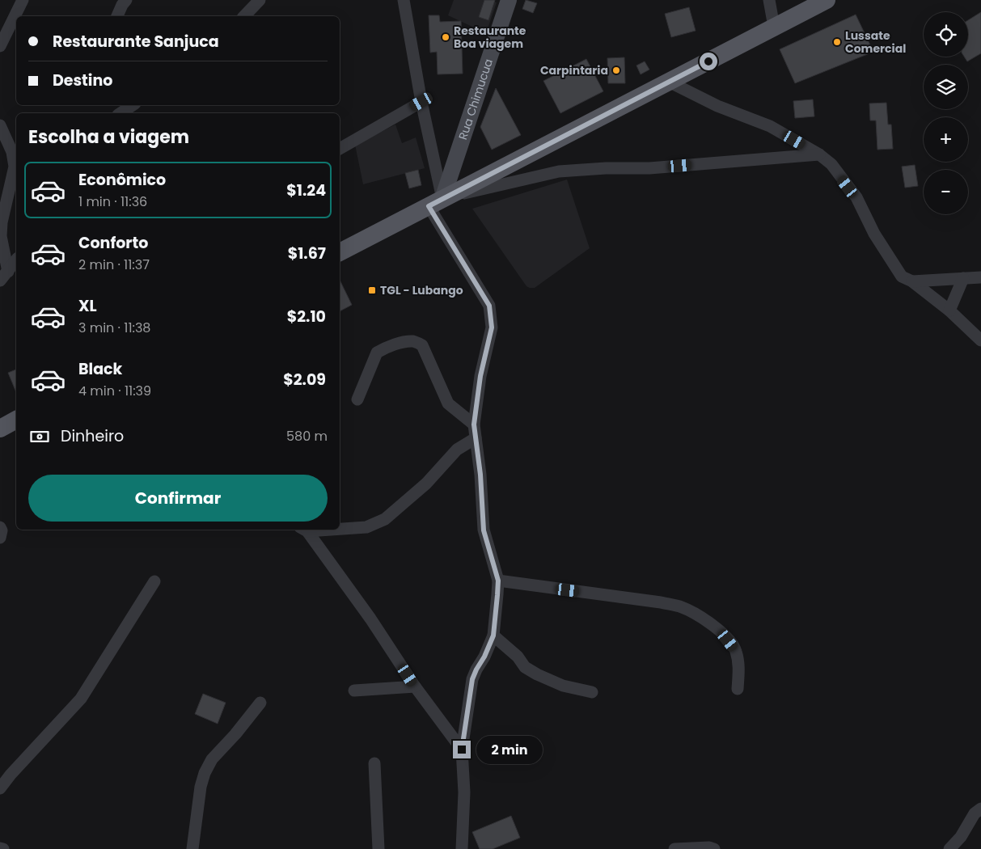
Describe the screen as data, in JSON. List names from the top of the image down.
{
  "streets": {
    "street": ["Rua Chimucua"]
  },
  "places": {
    "other": ["Restaurante Boa viagem", "Lussate Comercial", "Carpintaria"],
    "transit": ["TGL - Lubango"]
  },
  "page": {
    "map_buttons": ["+", "−"],
    "banner": ["Restaurante Sanjuca", "Destino"],
    "heading": "Escolha a viagem",
    "list": [
      {
        "name": "Econômico",
        "note": "1 min · 11:36",
        "value": "$1.24"
      },
      {
        "name": "Conforto",
        "note": "2 min · 11:37",
        "value": "$1.67"
      },
      {
        "name": "XL",
        "note": "3 min · 11:38",
        "value": "$2.10"
      },
      {
        "name": "Black",
        "note": "4 min · 11:39",
        "value": "$2.09"
      }
    ],
    "pay": ["Dinheiro", "580 m"],
    "buttons": "Confirmar",
    "bubble": "2 min"
  }
}
